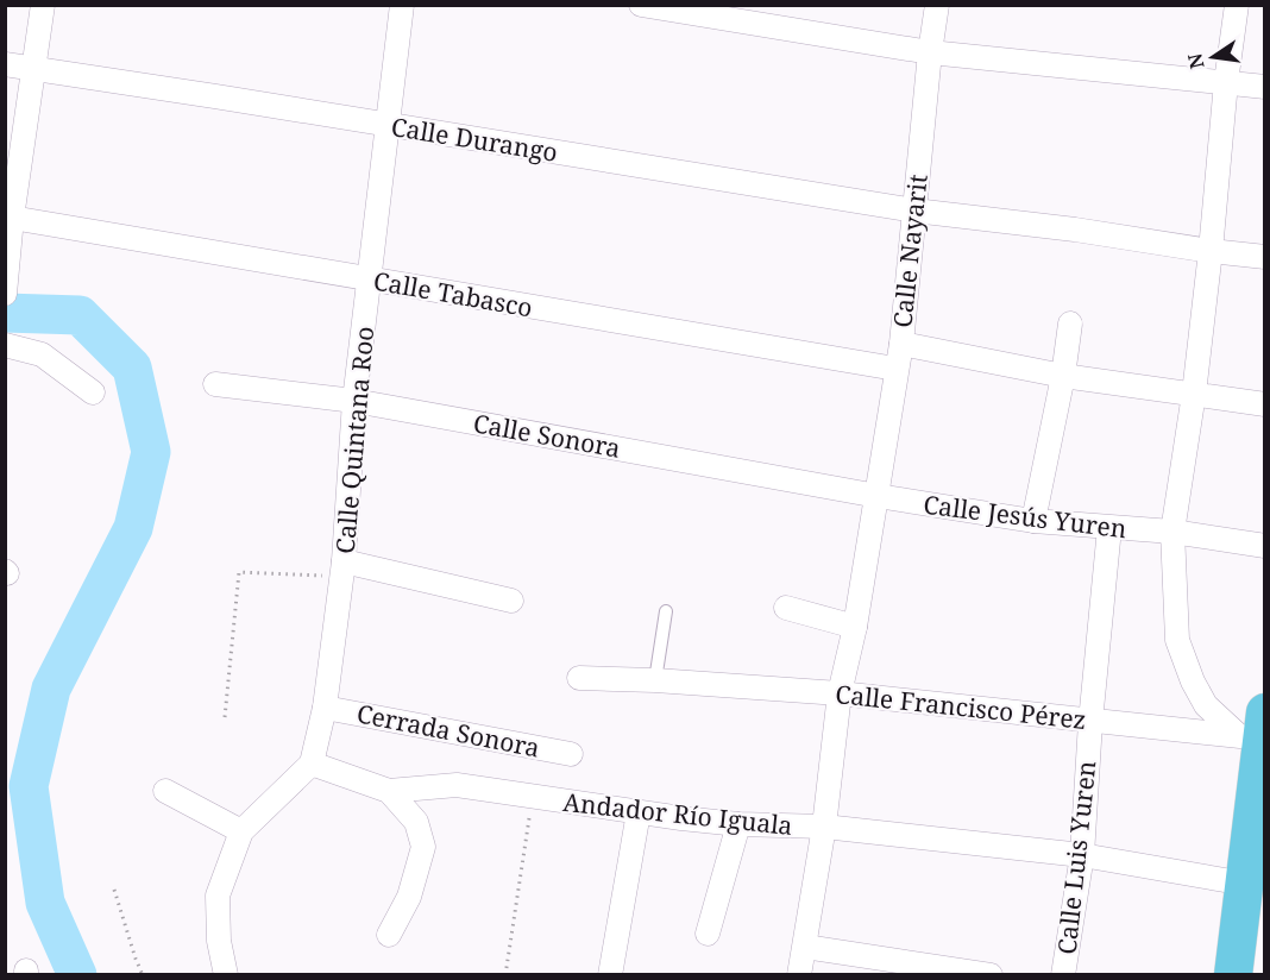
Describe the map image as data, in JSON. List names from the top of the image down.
{
  "streets": {
    "street": [
      "Calle Durango",
      "Calle Nayarit",
      "Calle Tabasco",
      "Calle Sonora",
      "Calle Quintana Roo",
      "Calle Jesús Yuren",
      "Calle Francisco Pérez",
      "Cerrada Sonora",
      "Andador Río Iguala",
      "Calle Luis Yuren"
    ]
  },
  "crossings": [
    ["Calle Durango", "Calle Nayarit"],
    ["Calle Durango", "Calle Quintana Roo"],
    ["Calle Nayarit", "Calle Tabasco"],
    ["Calle Nayarit", "Calle Sonora"],
    ["Calle Nayarit", "Calle Jesús Yuren"],
    ["Calle Nayarit", "Calle Francisco Pérez"],
    ["Calle Nayarit", "Andador Río Iguala"],
    ["Calle Tabasco", "Calle Quintana Roo"],
    ["Calle Sonora", "Calle Quintana Roo"],
    ["Calle Sonora", "Calle Jesús Yuren"],
    ["Calle Quintana Roo", "Cerrada Sonora"],
    ["Calle Quintana Roo", "Andador Río Iguala"],
    ["Calle Jesús Yuren", "Calle Luis Yuren"],
    ["Calle Francisco Pérez", "Calle Luis Yuren"],
    ["Andador Río Iguala", "Calle Luis Yuren"]
  ],
  "north": "left"
}
